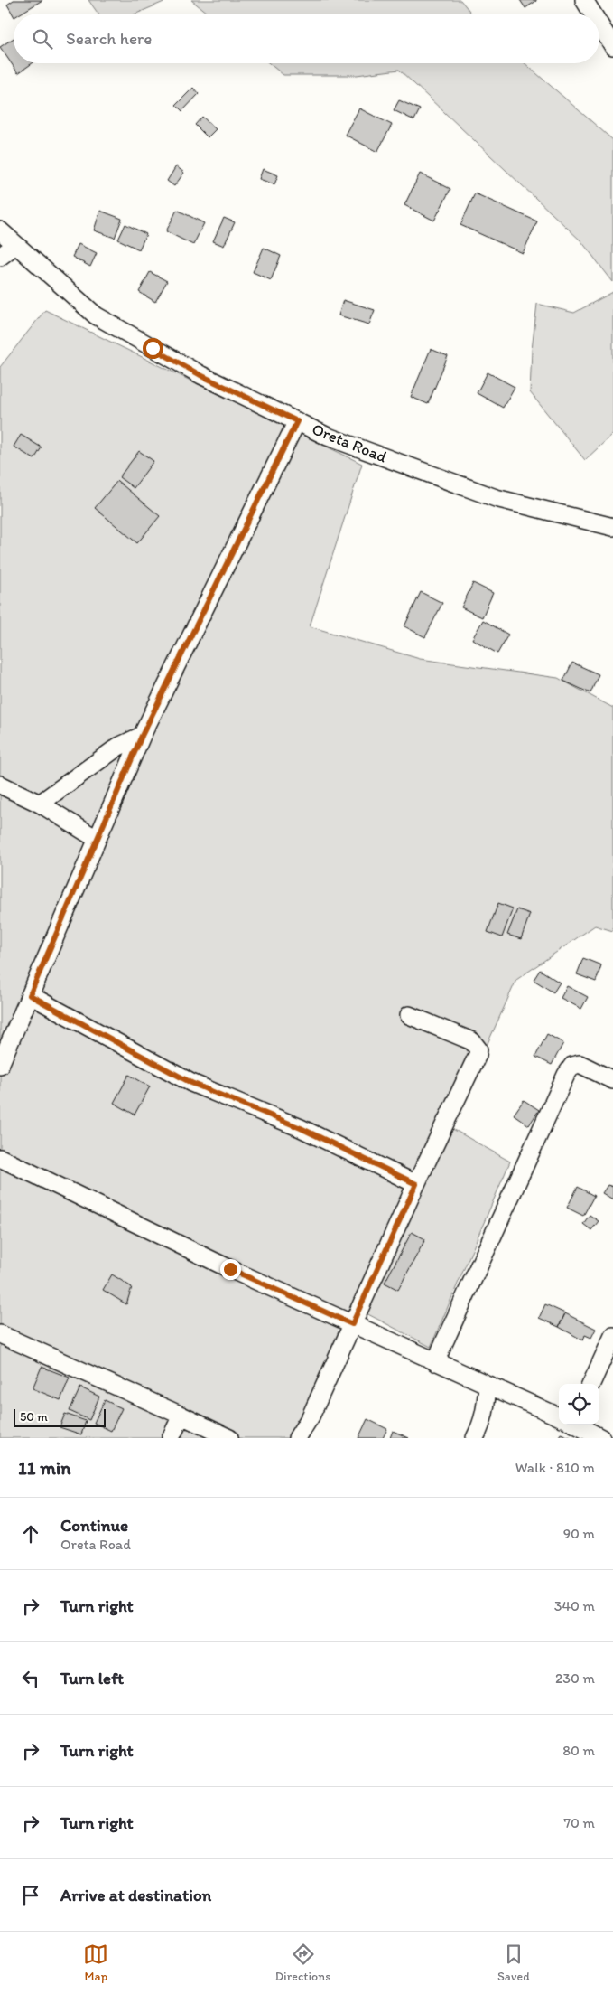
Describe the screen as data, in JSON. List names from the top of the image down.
{
  "streets": {
    "street": ["Oreta Road"]
  },
  "scale_bar": "50 m",
  "page": {
    "search": "Search here",
    "scale": "50 m",
    "heading": ["11 min", "Walk · 810 m"],
    "list": [
      ["Continue", "Oreta Road", "90 m"],
      ["Turn right", "340 m"],
      ["Turn left", "230 m"],
      ["Turn right", "80 m"],
      ["Turn right", "70 m"],
      "Arrive at destination"
    ],
    "nav": ["Map", "Directions", "Saved"]
  }
}
